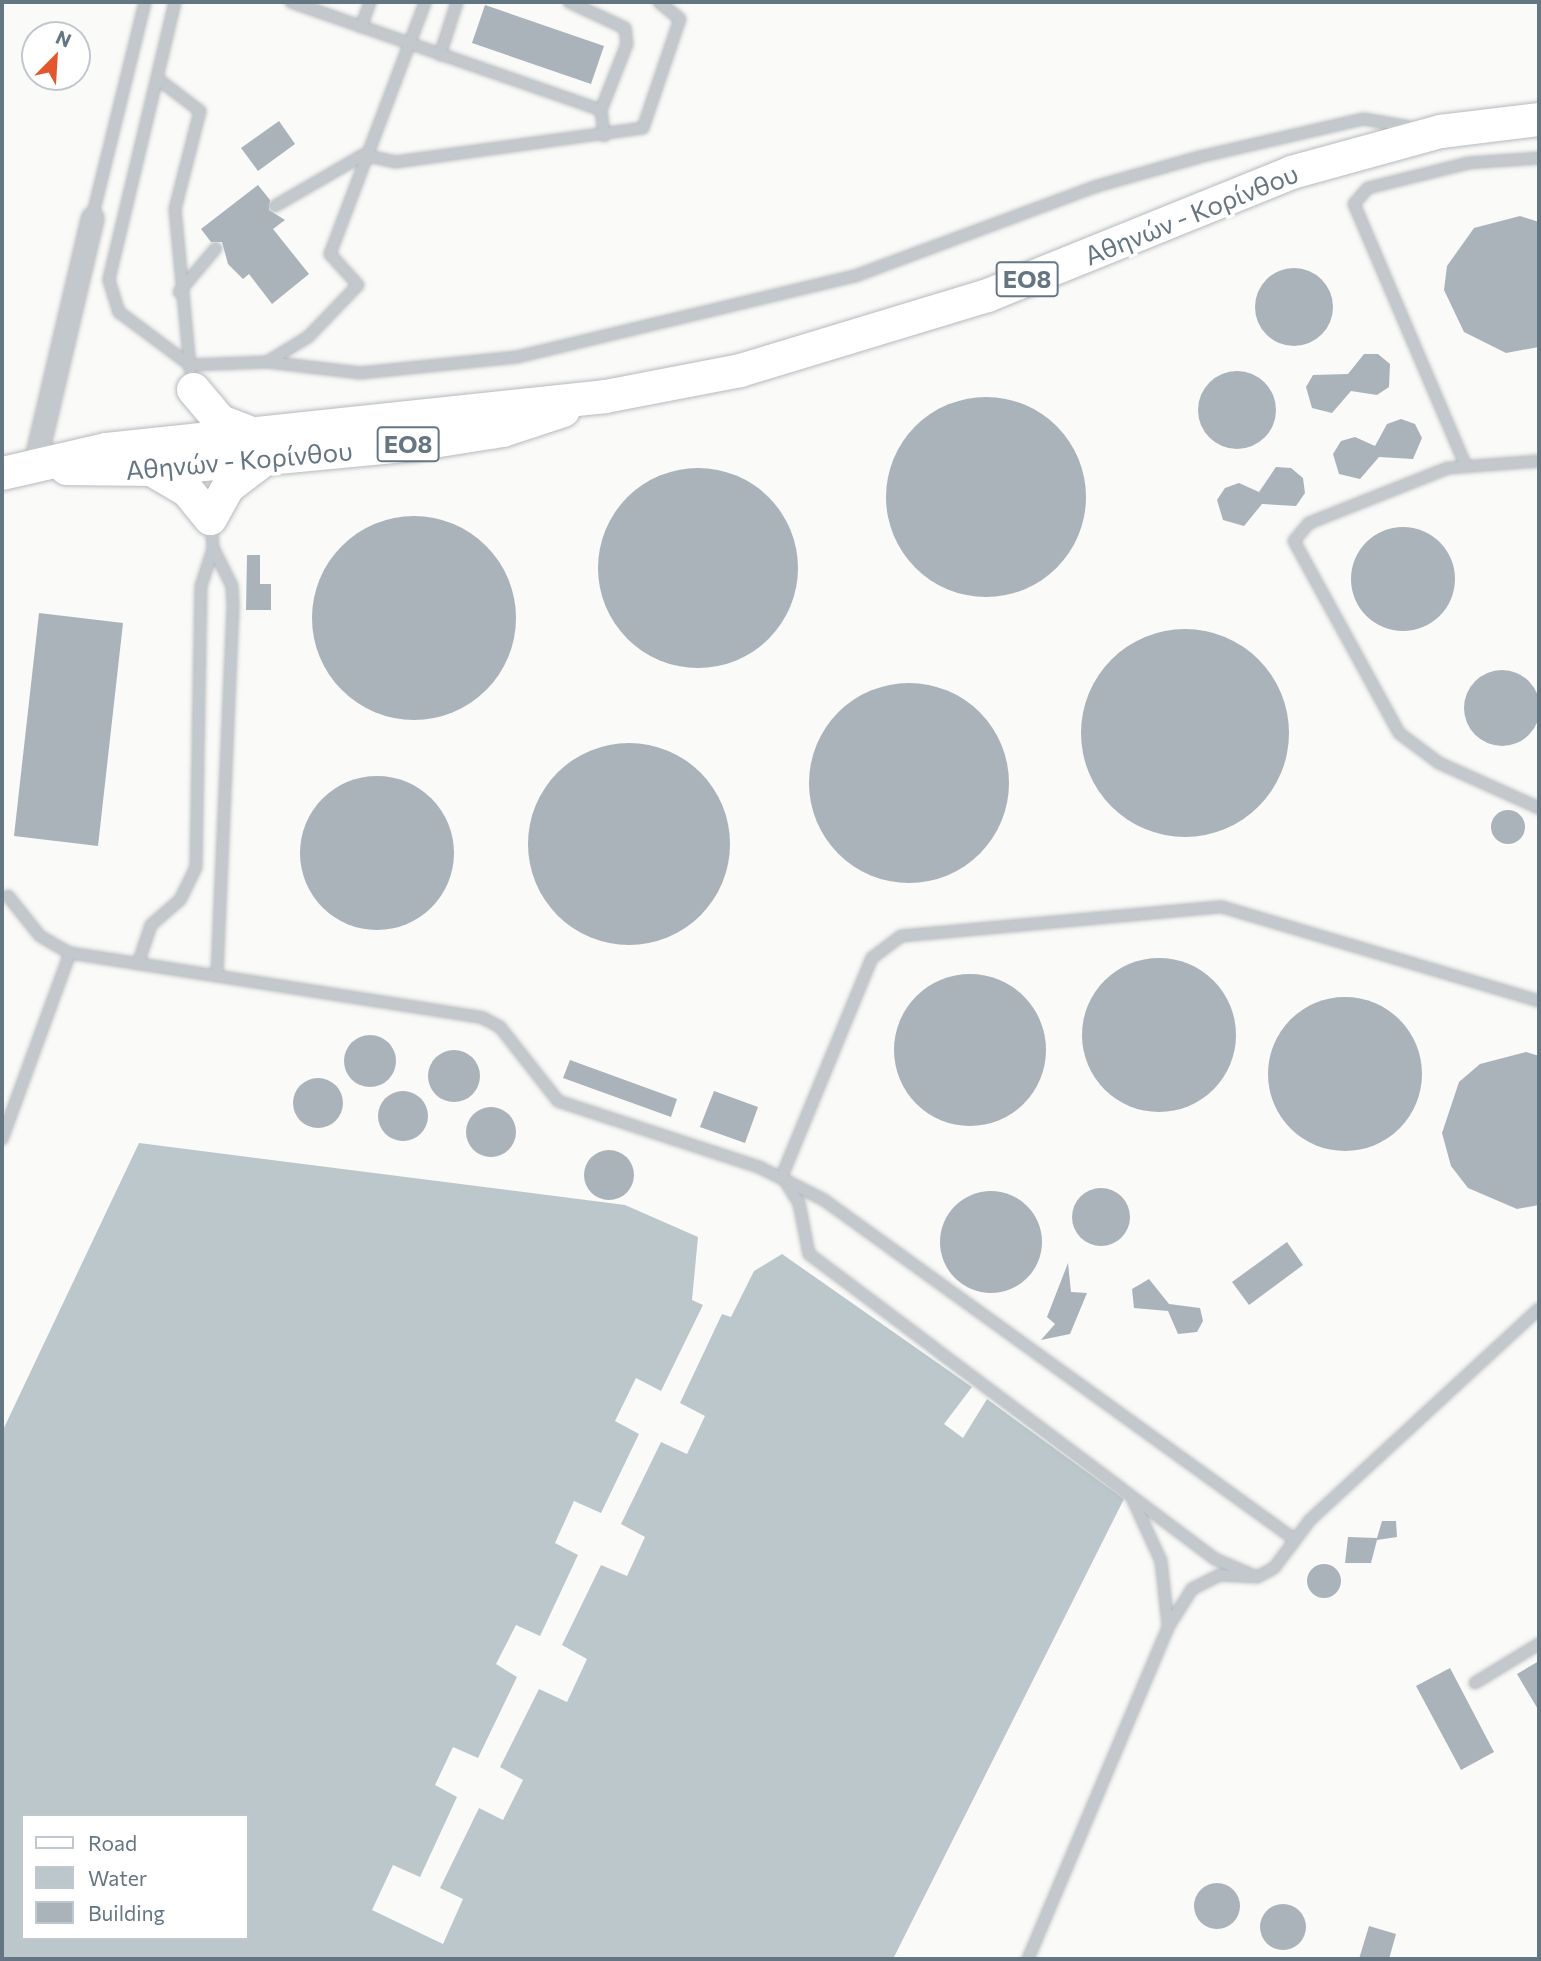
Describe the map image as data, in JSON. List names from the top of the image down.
{
  "streets": {
    "main road": ["Αθηνών - Κορίνθου", "ΕΟ8"]
  },
  "legend": ["Road", "Water", "Building"],
  "north": "top right"
}
